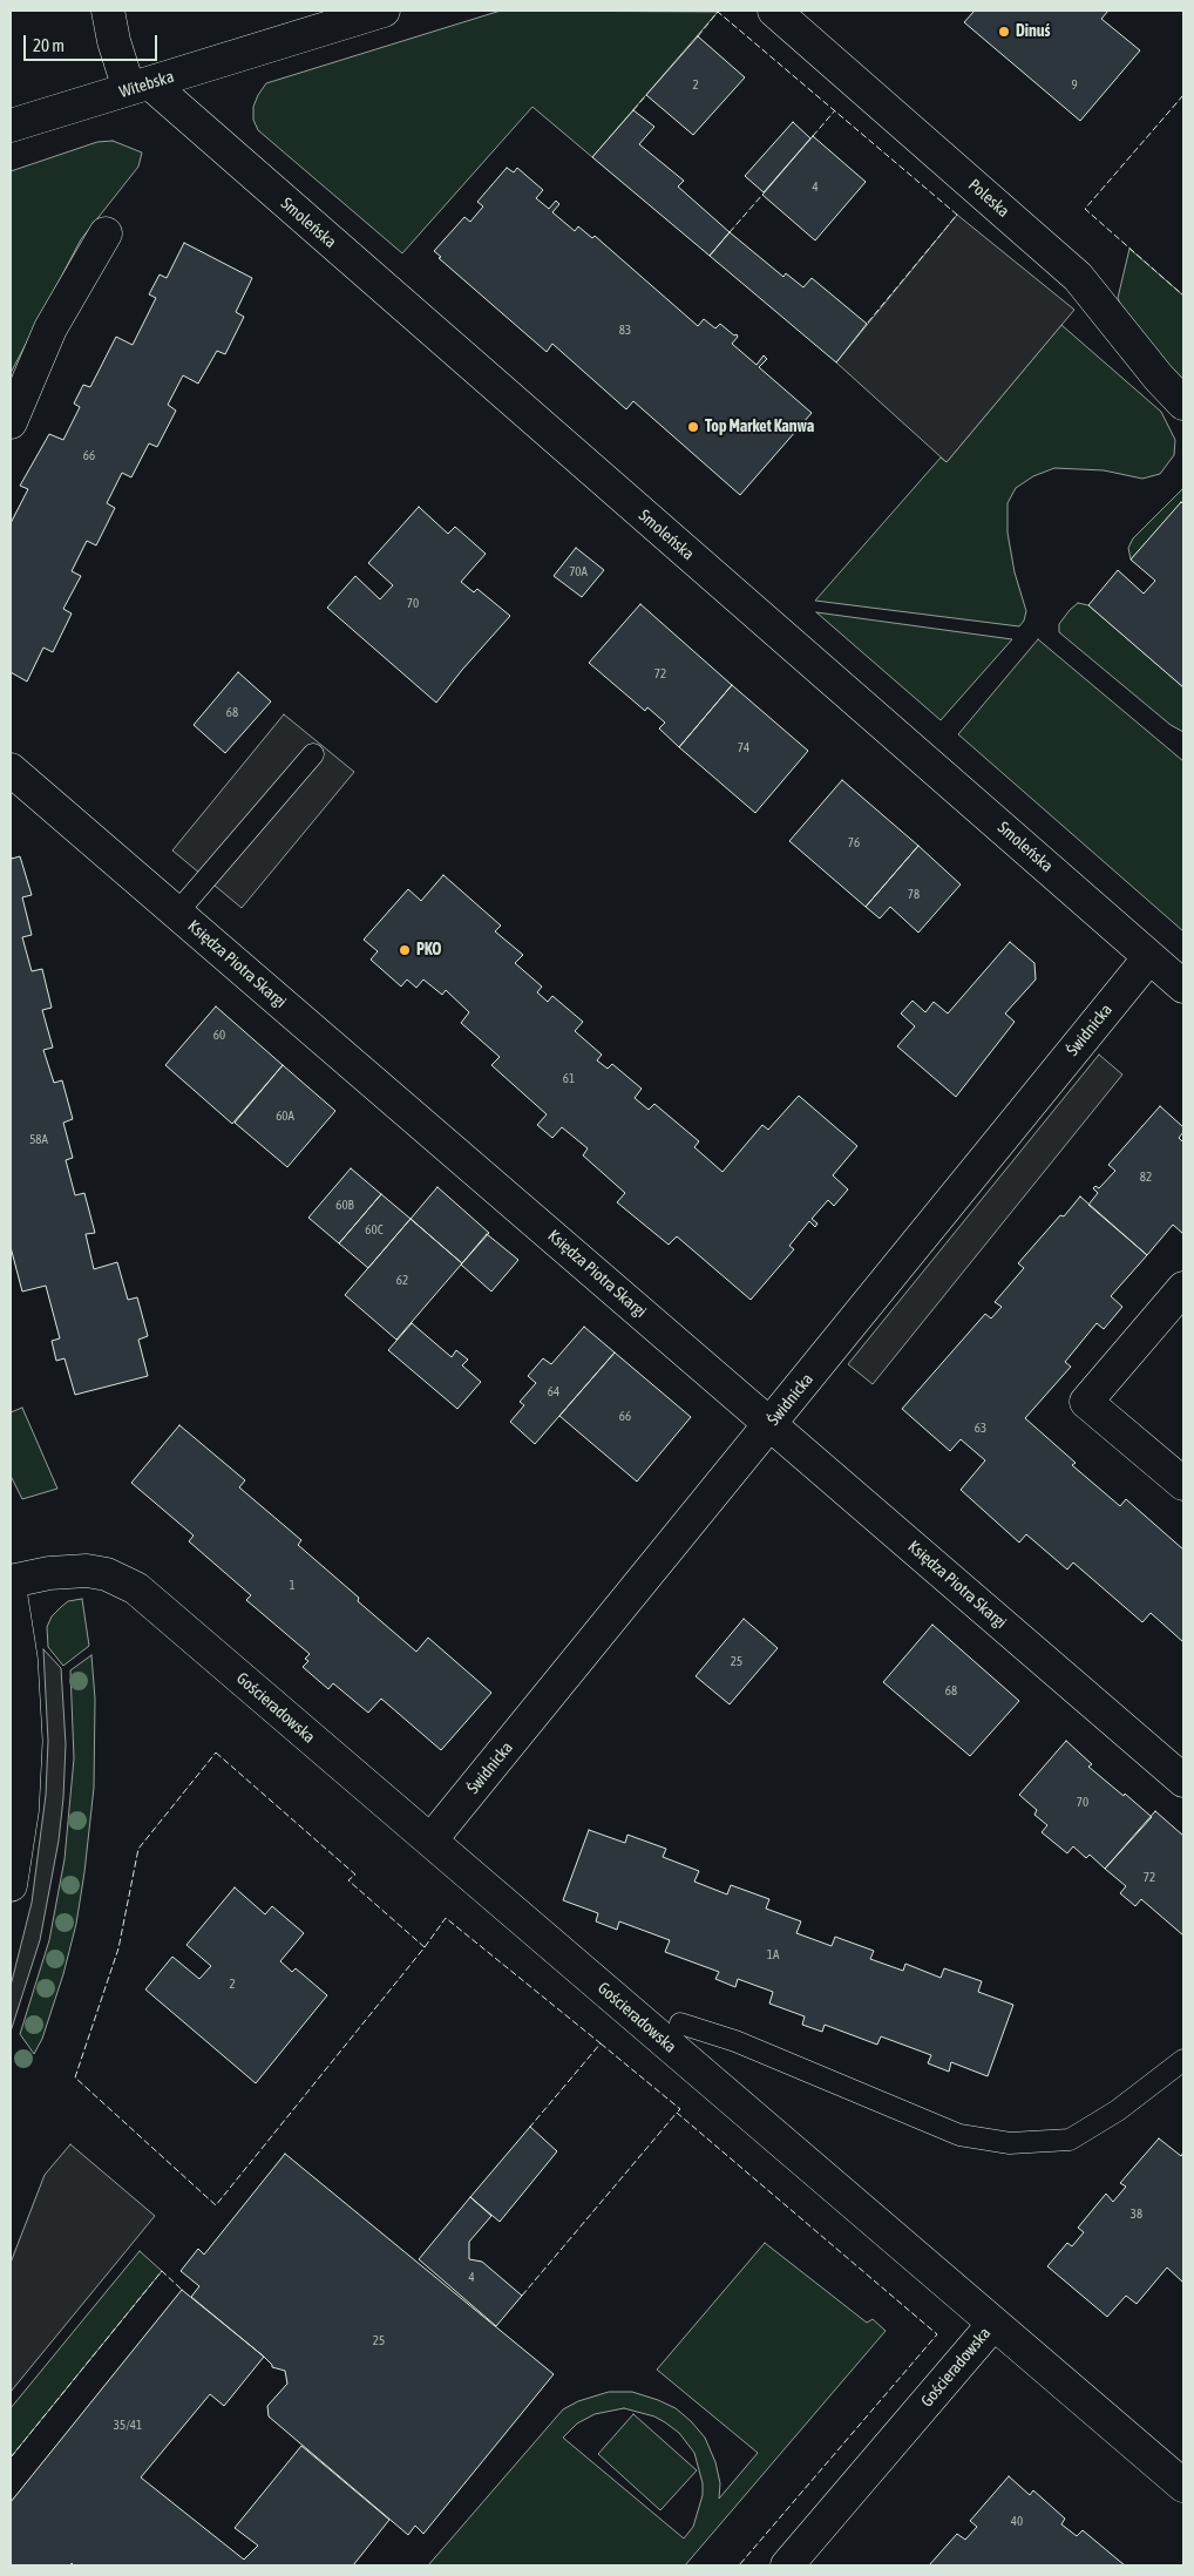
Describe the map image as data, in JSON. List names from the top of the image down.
{
  "streets": {
    "street": [
      "Witebska",
      "Poleska",
      "Smoleńska",
      "Księdza Piotra Skargi",
      "Świdnicka",
      "Gościeradowska"
    ]
  },
  "crossings": [
    ["Witebska", "Smoleńska"],
    ["Smoleńska", "Świdnicka"],
    ["Księdza Piotra Skargi", "Świdnicka"],
    ["Świdnicka", "Gościeradowska"]
  ],
  "places": ["Dinuś", "Top Market Kanwa", "PKO"],
  "house_numbers": [
    "2",
    "9",
    "4",
    "83",
    "66",
    "70A",
    "70",
    "72",
    "68",
    "74",
    "76",
    "78",
    "60",
    "61",
    "60A",
    "58A",
    "82",
    "60B",
    "60C",
    "62",
    "64",
    "66",
    "63",
    "1",
    "25",
    "68",
    "70",
    "72",
    "1A",
    "2",
    "38",
    "4",
    "25",
    "35/41",
    "40"
  ],
  "scale_bar": "20 m"
}
